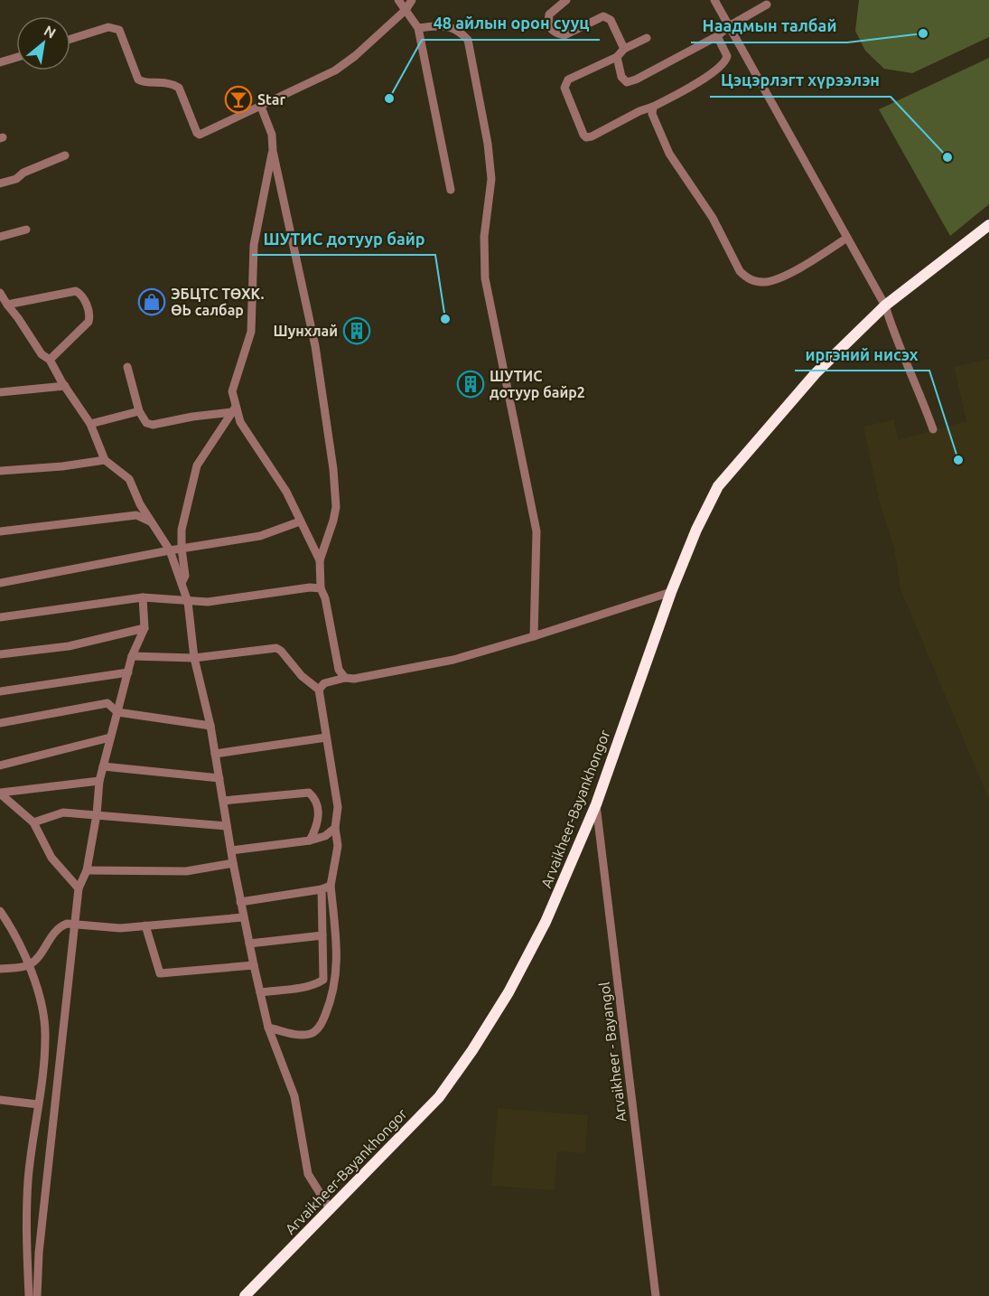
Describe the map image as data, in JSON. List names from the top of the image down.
{
  "streets": {
    "highway": ["Arvaikheer-Bayankhongor"],
    "street": ["Arvaikheer - Bayangol"]
  },
  "crossings": [
    ["Arvaikheer-Bayankhongor", "Arvaikheer - Bayangol"]
  ],
  "places": {
    "other": [
      "Наадмын талбай",
      "48 айлын орон сууц",
      "Цэцэрлэгт хүрээлэн",
      "ШУТИС дотуур байр",
      "иргэний нисэх"
    ],
    "bar": ["Star"],
    "shop": ["ЭБЦТС ТӨХК. ӨЬ салбар"],
    "building": ["Шунхлай", "ШУТИС дотуур байр2"]
  },
  "north": "top right"
}
